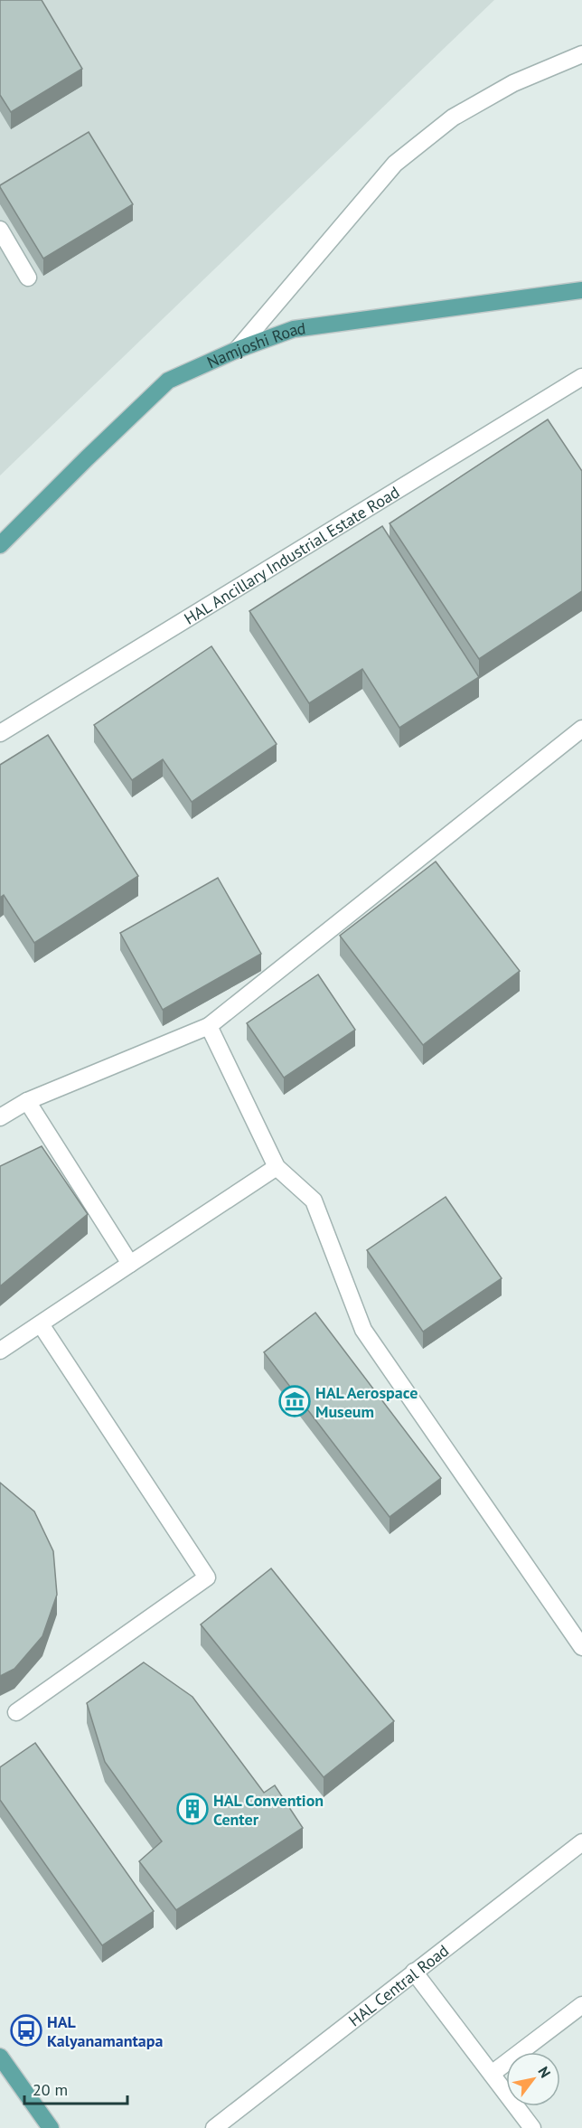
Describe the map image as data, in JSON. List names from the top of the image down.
{
  "streets": {
    "main road": ["Namjoshi Road"],
    "street": ["HAL Ancillary Industrial Estate Road", "HAL Central Road"]
  },
  "places": {
    "museum": ["HAL Aerospace Museum"],
    "building": ["HAL Convention Center"],
    "bus stop": ["HAL Kalyanamantapa"]
  },
  "scale_bar": "20 m",
  "north": "top right"
}
